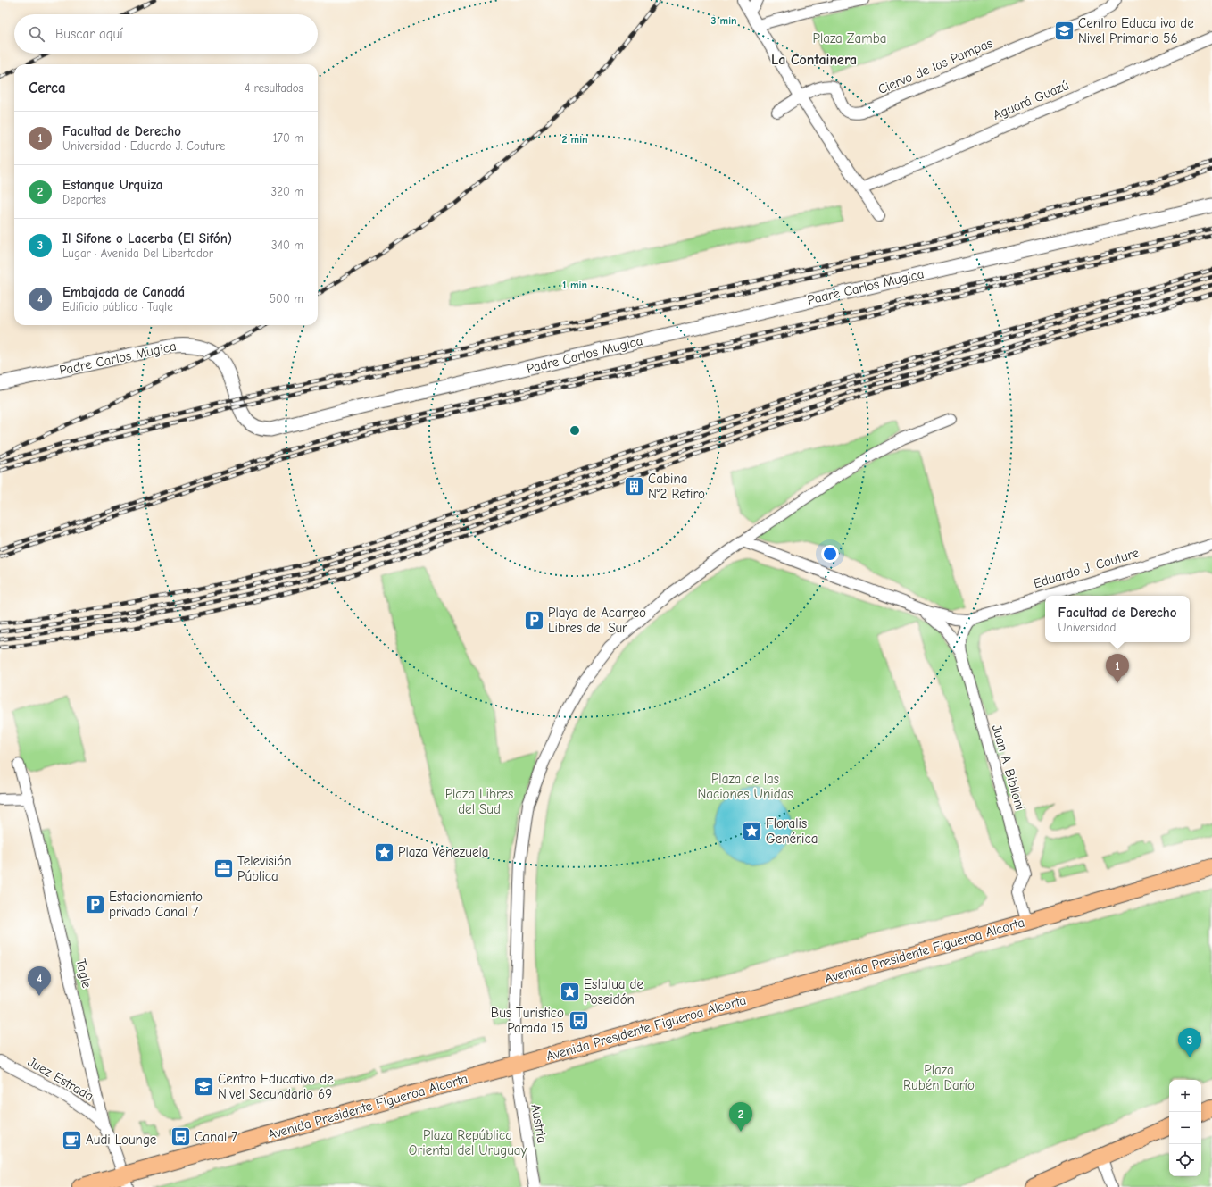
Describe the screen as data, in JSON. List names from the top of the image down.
{
  "streets": {
    "main road": ["Avenida Presidente Figueroa Alcorta"],
    "street": [
      "Ciervo de las Pampas",
      "Aguará Guazú",
      "Padre Carlos Mugica",
      "Eduardo J. Couture",
      "Juan A. Bibiloni",
      "Tagle",
      "Juez Estrada",
      "Austria"
    ]
  },
  "crossings": [
    ["Eduardo J. Couture", "Juan A. Bibiloni"],
    ["Juan A. Bibiloni", "Avenida Presidente Figueroa Alcorta"],
    ["Avenida Presidente Figueroa Alcorta", "Tagle"],
    ["Avenida Presidente Figueroa Alcorta", "Austria"],
    ["Tagle", "Juez Estrada"]
  ],
  "districts": ["La Containera"],
  "parks": [
    "Plaza Zamba",
    "Plaza de las Naciones Unidas",
    "Plaza Libres del Sud",
    "Plaza Rubén Darío",
    "Plaza República Oriental del Uruguay"
  ],
  "places": {
    "school or university": ["Centro Educativo de Nivel Primario 56", "Centro Educativo de Nivel Secundario 69"],
    "building": ["Cabina N°2 Retiro"],
    "parking": ["Playa de Acarreo Libres del Sur", "Estacionamiento privado Canal 7"],
    "place": ["Floralis Genérica", "Plaza Venezuela", "Estatua de Poseidón"],
    "office": ["Televisión Pública"],
    "bus stop": ["Bus Turistico Parada 15", "Canal 7"],
    "cafe": ["Audi Lounge"]
  },
  "page": {
    "search": "Buscar aquí",
    "heading": ["Cerca", "4 resultados"],
    "list": [
      {
        "mark": "1",
        "name": "Facultad de Derecho",
        "note": "Universidad · Eduardo J. Couture",
        "value": "170 m"
      },
      {
        "mark": "2",
        "name": "Estanque Urquiza",
        "note": "Deportes",
        "value": "320 m"
      },
      {
        "mark": "3",
        "name": "Il Sifone o Lacerba (El Sifón)",
        "note": "Lugar · Avenida Del Libertador",
        "value": "340 m"
      },
      {
        "mark": "4",
        "name": "Embajada de Canadá",
        "note": "Edificio público · Tagle",
        "value": "500 m"
      }
    ],
    "popup": ["Facultad de Derecho", "Universidad"],
    "pins": [
      "1",
      "4",
      "3",
      "2"
    ],
    "map_buttons": ["+", "−"]
  },
  "rings": ["3 min", "2 min", "1 min"]
}
